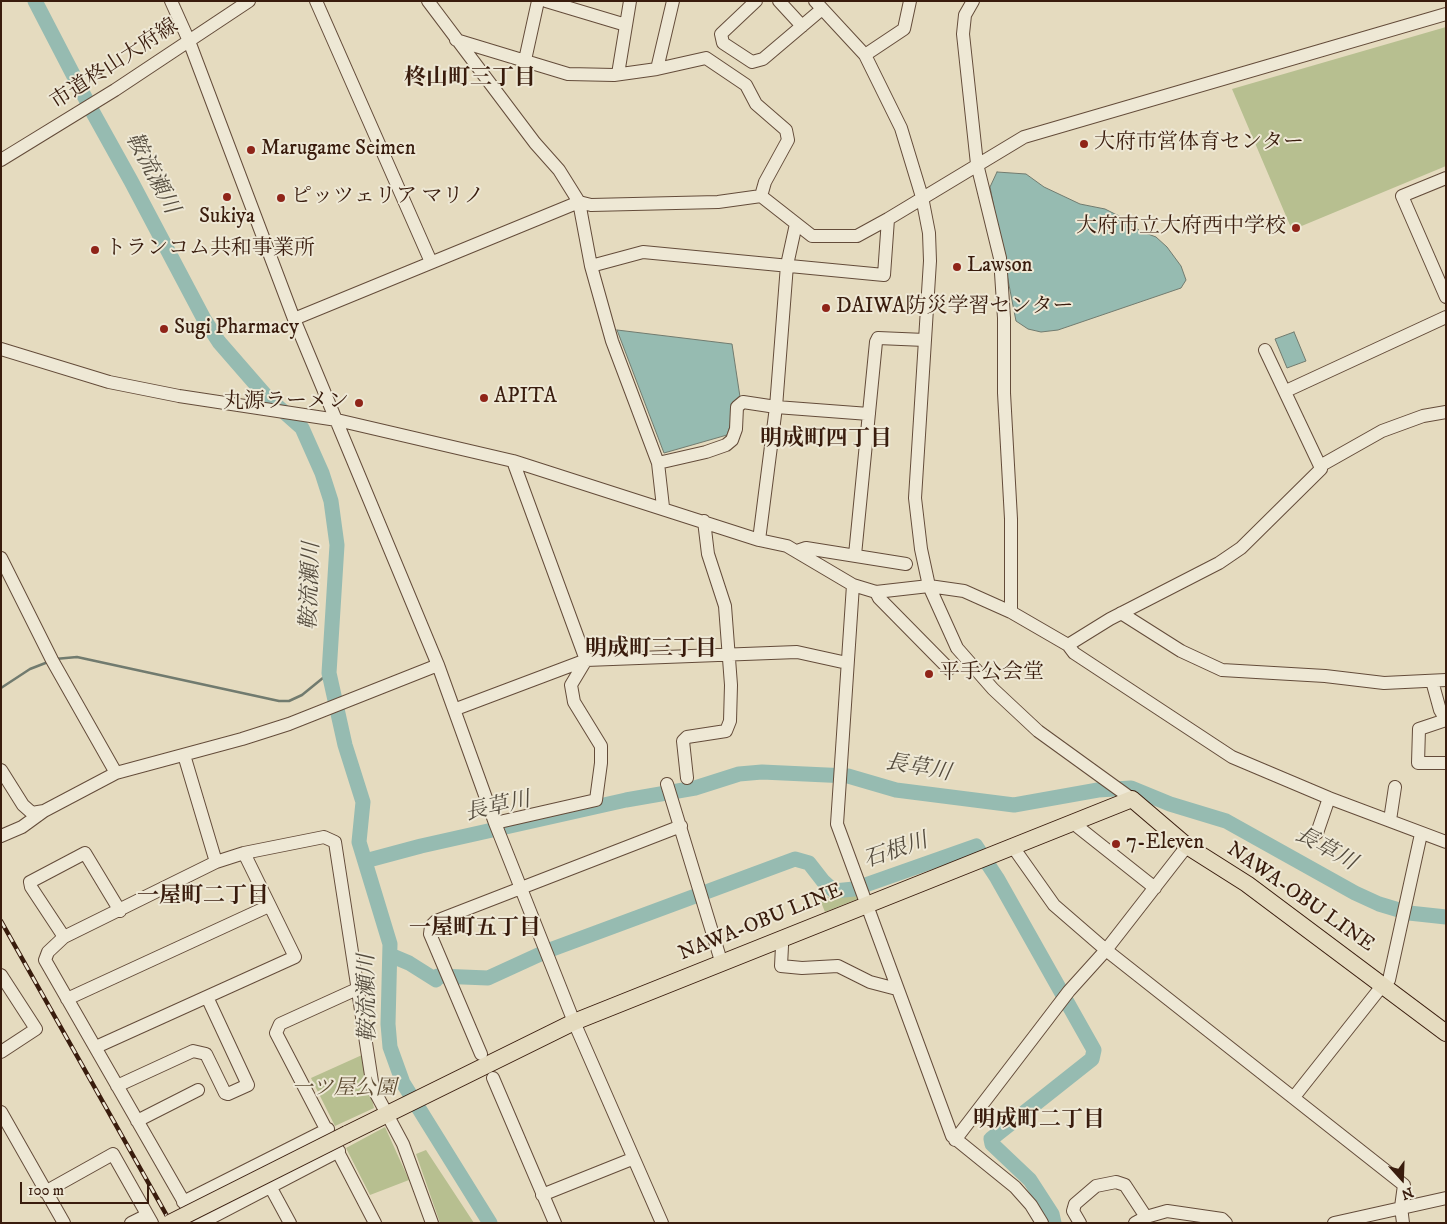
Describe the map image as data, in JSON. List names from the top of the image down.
{
  "streets": {
    "main road": ["NAWA-OBU LINE"],
    "street": ["市道柊山大府線"]
  },
  "districts": [
    "柊山町三丁目",
    "明成町四丁目",
    "明成町三丁目",
    "一屋町二丁目",
    "一屋町五丁目",
    "明成町二丁目"
  ],
  "water": ["鞍流瀬川", "長草川", "石根川"],
  "parks": ["一ツ屋公園"],
  "places": [
    "大府市営体育センター",
    "Marugame Seimen",
    "Sukiya",
    "ピッツェリア マリノ",
    "大府市立大府西中学校",
    "トランコム共和事業所",
    "Lawson",
    "DAIWA防災学習センター",
    "Sugi Pharmacy",
    "APITA",
    "丸源ラーメン",
    "平手公会堂",
    "7-Eleven"
  ],
  "scale_bar": "100 m",
  "north": "bottom"
}
